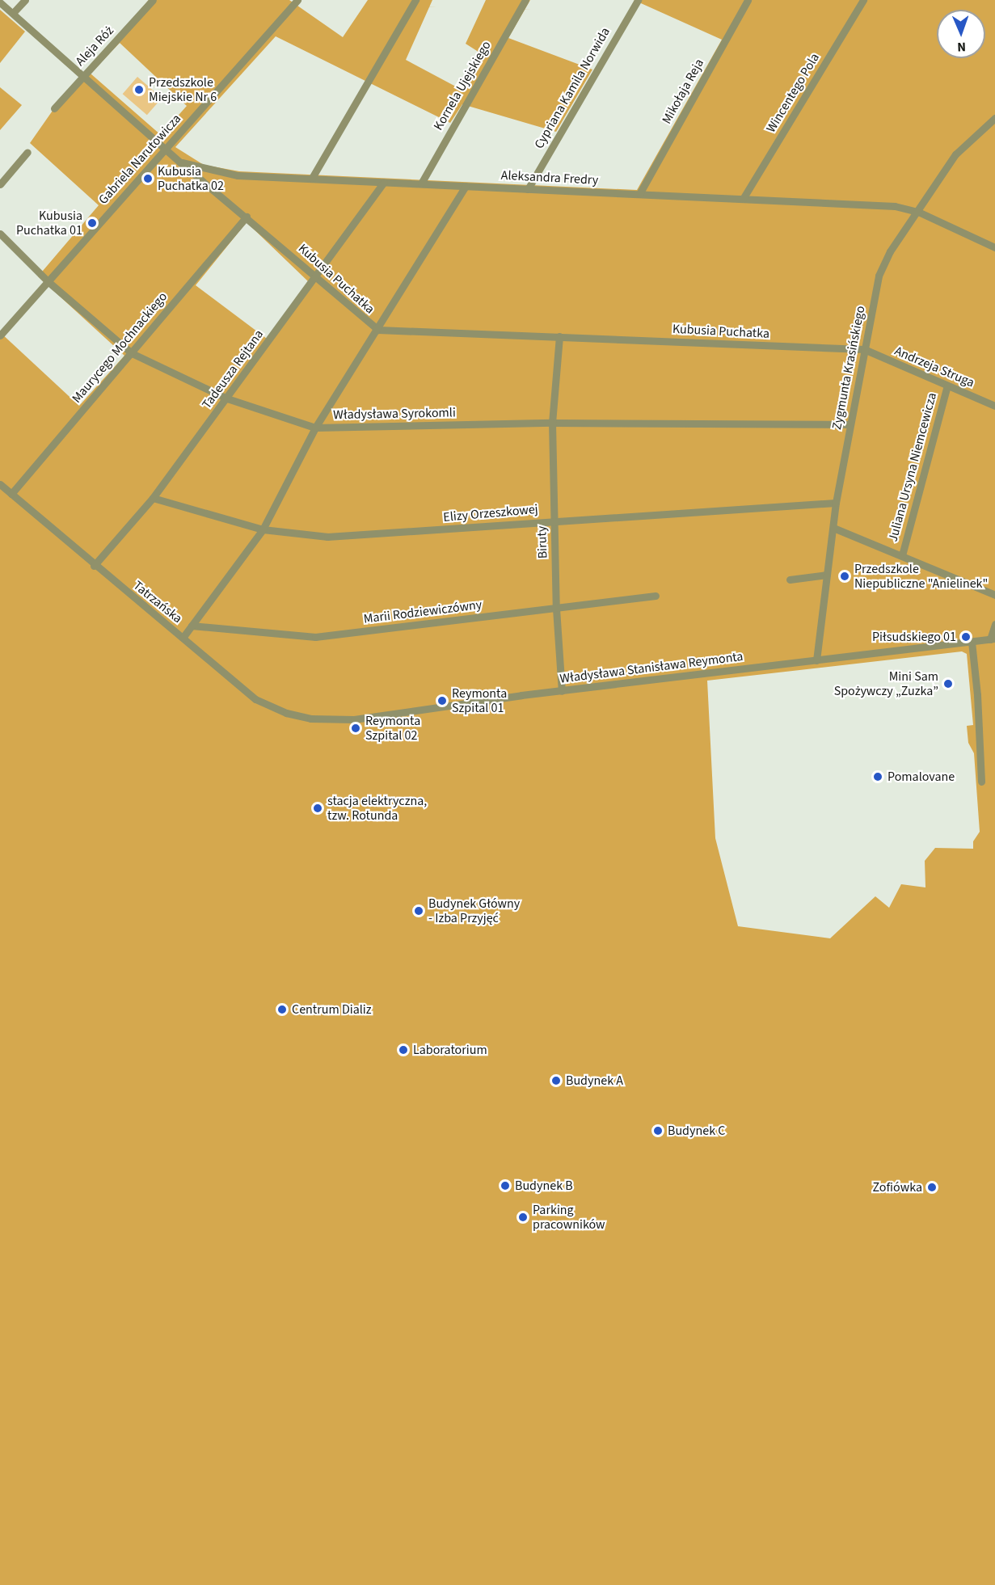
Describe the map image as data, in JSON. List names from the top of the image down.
{
  "streets": {
    "street": [
      "Aleja Róż",
      "Kornela Ujejskiego",
      "Cypriana Kamila Norwida",
      "Mikołaja Reja",
      "Wincentego Pola",
      "Gabriela Narutowicza",
      "Aleksandra Fredry",
      "Kubusia Puchatka",
      "Maurycego Mochnackiego",
      "Andrzeja Struga",
      "Zygmunta Krasińskiego",
      "Tadeusza Rejtana",
      "Władysława Syrokomli",
      "Juliana Ursyna Niemcewicza",
      "Elizy Orzeszkowej",
      "Biruty",
      "Tatrzańska",
      "Marii Rodziewiczówny",
      "Władysława Stanisława Reymonta"
    ]
  },
  "crossings": [
    ["Aleja Róż", "Kubusia Puchatka"],
    ["Kornela Ujejskiego", "Aleksandra Fredry"],
    ["Cypriana Kamila Norwida", "Aleksandra Fredry"],
    ["Mikołaja Reja", "Aleksandra Fredry"],
    ["Wincentego Pola", "Aleksandra Fredry"],
    ["Gabriela Narutowicza", "Kubusia Puchatka"],
    ["Gabriela Narutowicza", "Władysława Syrokomli"],
    ["Aleksandra Fredry", "Kubusia Puchatka"],
    ["Aleksandra Fredry", "Zygmunta Krasińskiego"],
    ["Aleksandra Fredry", "Tadeusza Rejtana"],
    ["Kubusia Puchatka", "Maurycego Mochnackiego"],
    ["Kubusia Puchatka", "Andrzeja Struga"],
    ["Kubusia Puchatka", "Zygmunta Krasińskiego"],
    ["Kubusia Puchatka", "Tadeusza Rejtana"],
    ["Kubusia Puchatka", "Biruty"],
    ["Maurycego Mochnackiego", "Władysława Syrokomli"],
    ["Maurycego Mochnackiego", "Tatrzańska"],
    ["Andrzeja Struga", "Zygmunta Krasińskiego"],
    ["Andrzeja Struga", "Juliana Ursyna Niemcewicza"],
    ["Zygmunta Krasińskiego", "Władysława Syrokomli"],
    ["Zygmunta Krasińskiego", "Elizy Orzeszkowej"],
    ["Zygmunta Krasińskiego", "Władysława Stanisława Reymonta"],
    ["Tadeusza Rejtana", "Władysława Syrokomli"],
    ["Tadeusza Rejtana", "Elizy Orzeszkowej"],
    ["Tadeusza Rejtana", "Tatrzańska"],
    ["Władysława Syrokomli", "Biruty"],
    ["Elizy Orzeszkowej", "Biruty"],
    ["Biruty", "Marii Rodziewiczówny"],
    ["Biruty", "Władysława Stanisława Reymonta"],
    ["Tatrzańska", "Władysława Stanisława Reymonta"]
  ],
  "places": [
    "Przedszkole Miejskie Nr 6",
    "Kubusia Puchatka 02",
    "Kubusia Puchatka 01",
    "Przedszkole Niepubliczne \"Anielinek\"",
    "Piłsudskiego 01",
    "Mini Sam Spożywczy „Zuzka”",
    "Reymonta Szpital 01",
    "Reymonta Szpital 02",
    "Pomalovane",
    "stacja elektryczna, tzw. Rotunda",
    "Budynek Główny - Izba Przyjęć",
    "Centrum Dializ",
    "Laboratorium",
    "Budynek A",
    "Budynek C",
    "Budynek B",
    "Zofiówka",
    "Parking pracowników"
  ],
  "north": "bottom"
}
